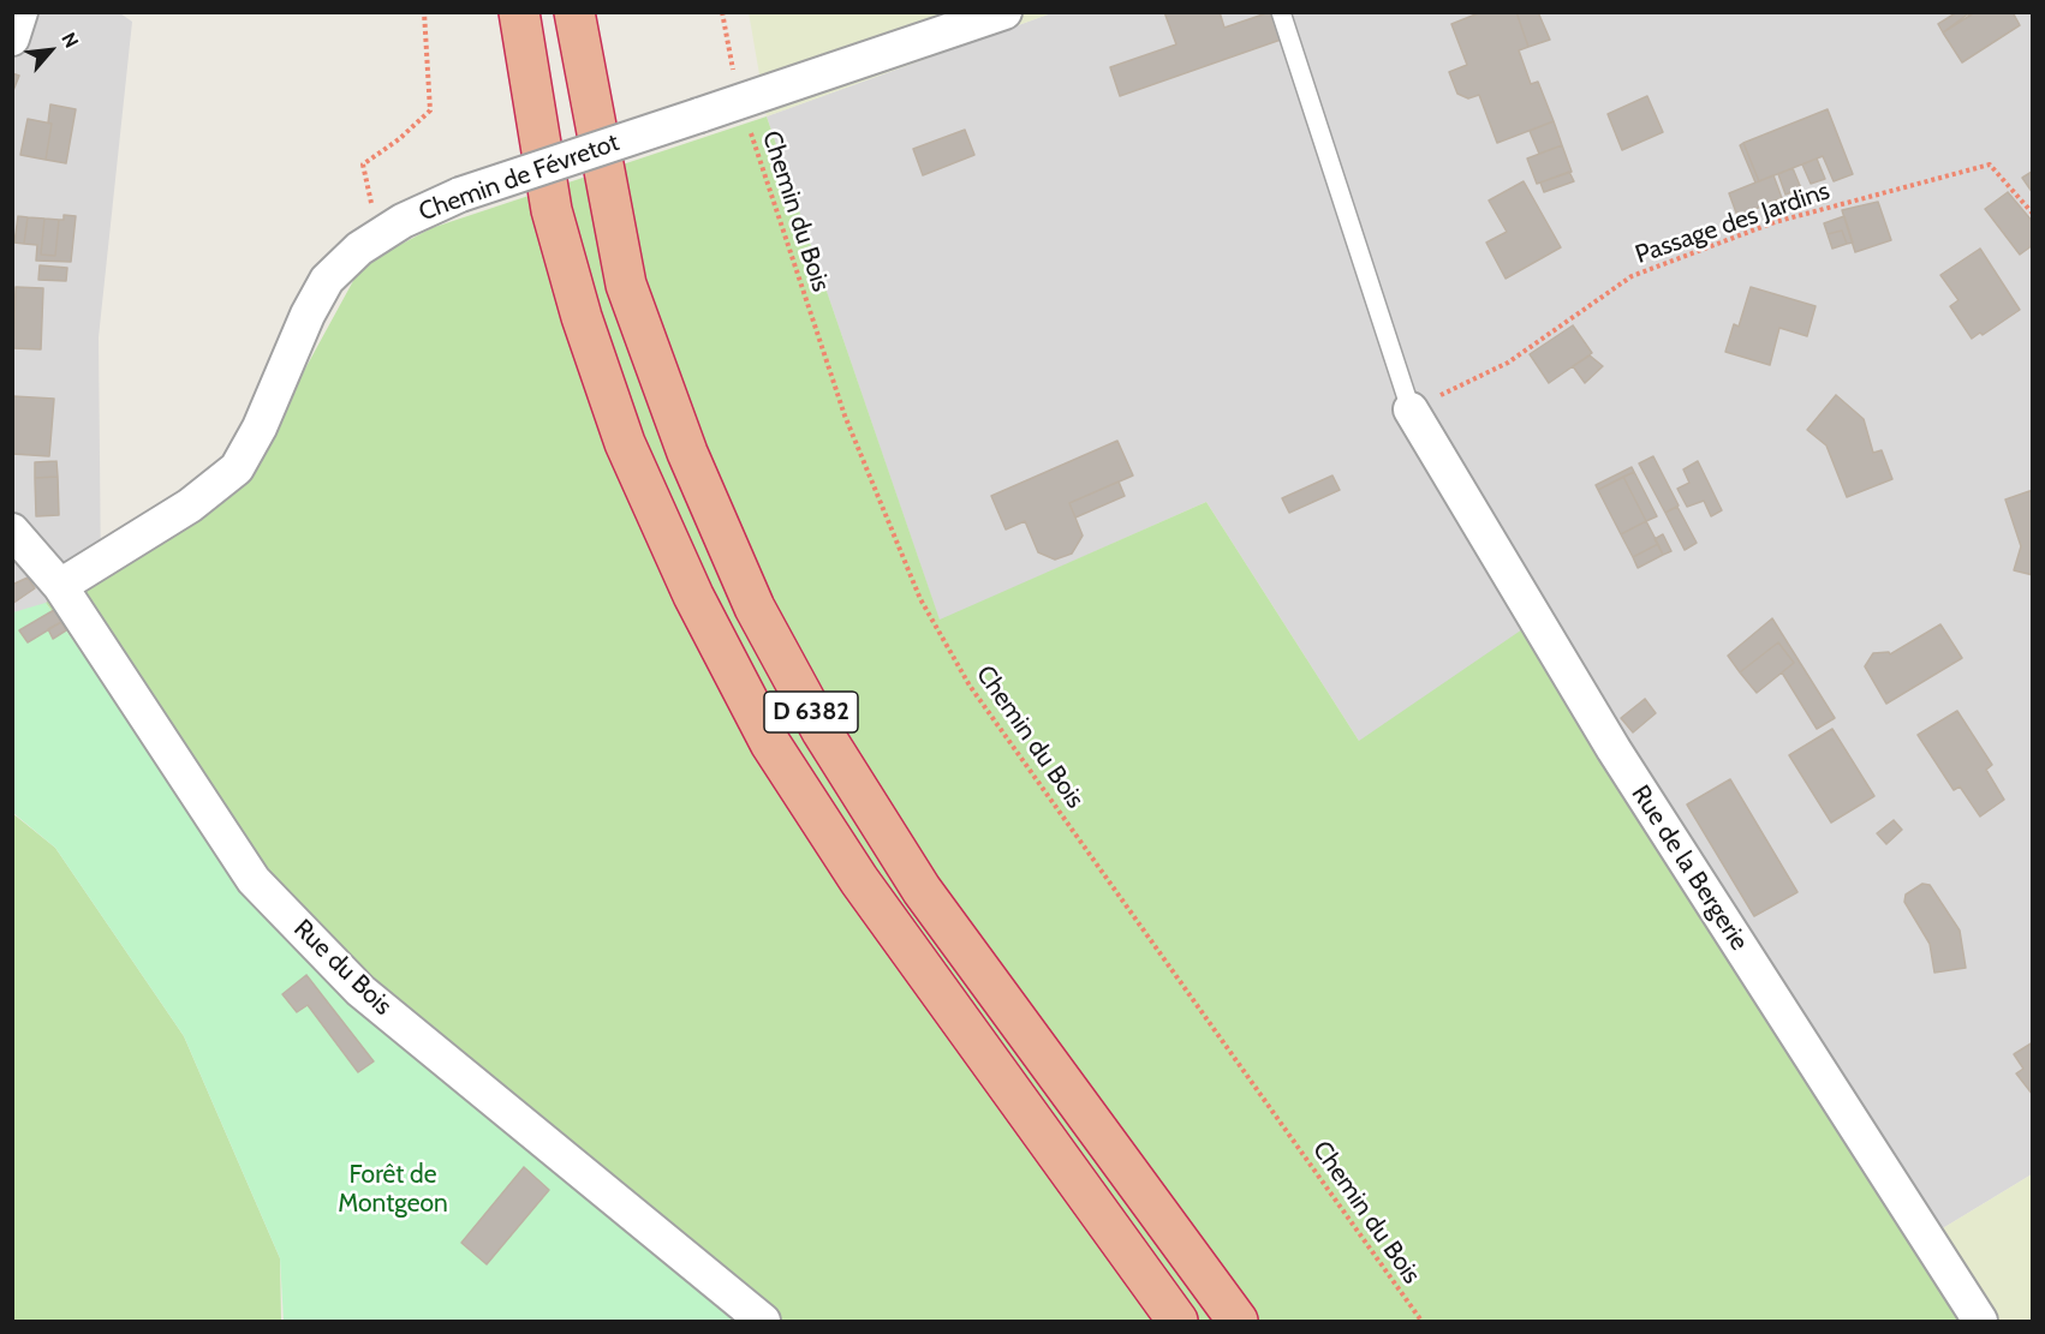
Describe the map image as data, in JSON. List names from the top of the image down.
{
  "streets": {
    "highway": ["D 6382"],
    "street": ["Chemin de Févretot", "Rue de la Bergerie", "Rue du Bois"],
    "path": ["Chemin du Bois", "Passage des Jardins"]
  },
  "crossings": [
    ["Chemin de Févretot", "Chemin du Bois"],
    ["Chemin de Févretot", "Rue du Bois"],
    ["Passage des Jardins", "Rue de la Bergerie"]
  ],
  "parks": ["Forêt de Montgeon"],
  "north": "top right"
}
